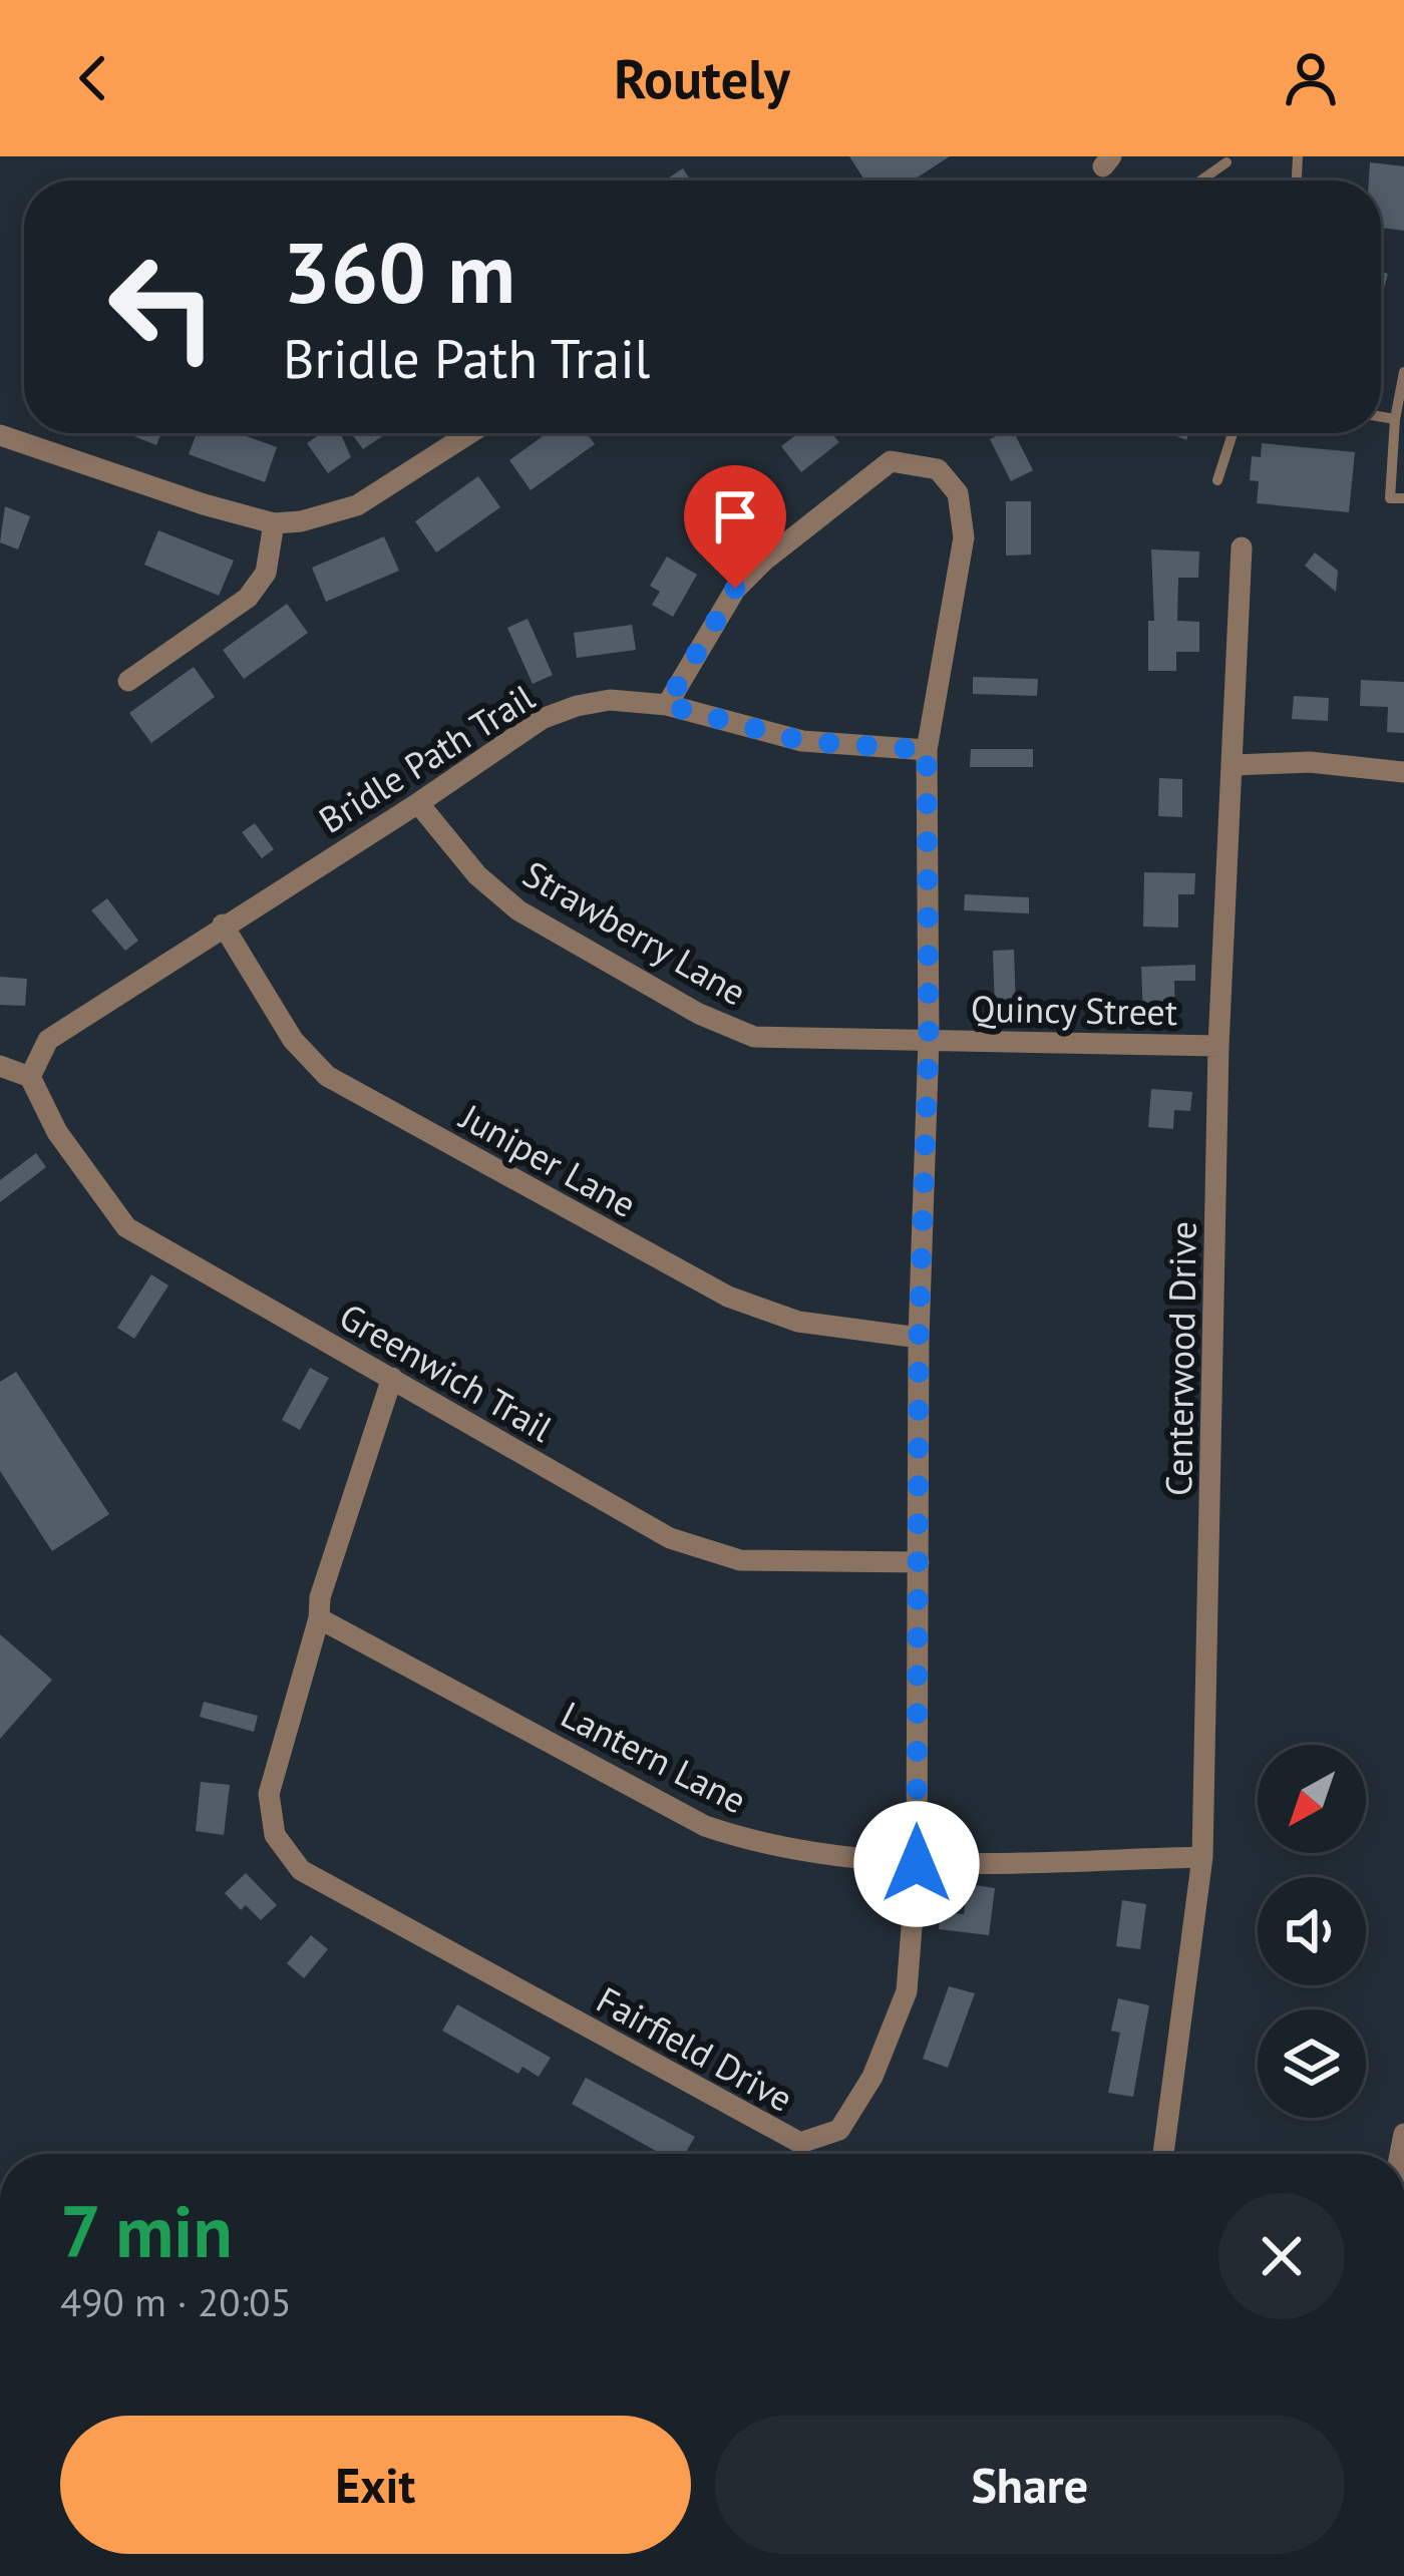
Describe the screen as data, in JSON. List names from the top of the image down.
{
  "streets": {
    "street": [
      "Bridle Path Trail",
      "Strawberry Lane",
      "Quincy Street",
      "Juniper Lane",
      "Centerwood Drive",
      "Greenwich Trail",
      "Lantern Lane",
      "Fairfield Drive"
    ]
  },
  "crossings": [
    ["Bridle Path Trail", "Strawberry Lane"],
    ["Bridle Path Trail", "Juniper Lane"],
    ["Bridle Path Trail", "Greenwich Trail"],
    ["Bridle Path Trail", "Fairfield Drive"],
    ["Strawberry Lane", "Quincy Street"],
    ["Strawberry Lane", "Fairfield Drive"],
    ["Quincy Street", "Centerwood Drive"],
    ["Quincy Street", "Fairfield Drive"],
    ["Juniper Lane", "Fairfield Drive"],
    ["Centerwood Drive", "Lantern Lane"],
    ["Greenwich Trail", "Fairfield Drive"],
    ["Lantern Lane", "Fairfield Drive"]
  ],
  "north": "bottom left",
  "page": {
    "header": "Routely",
    "turn": ["360 m", "Bridle Path Trail"],
    "heading": ["7 min", "490 m · 20:05"],
    "buttons": ["Exit", "Share"]
  }
}
